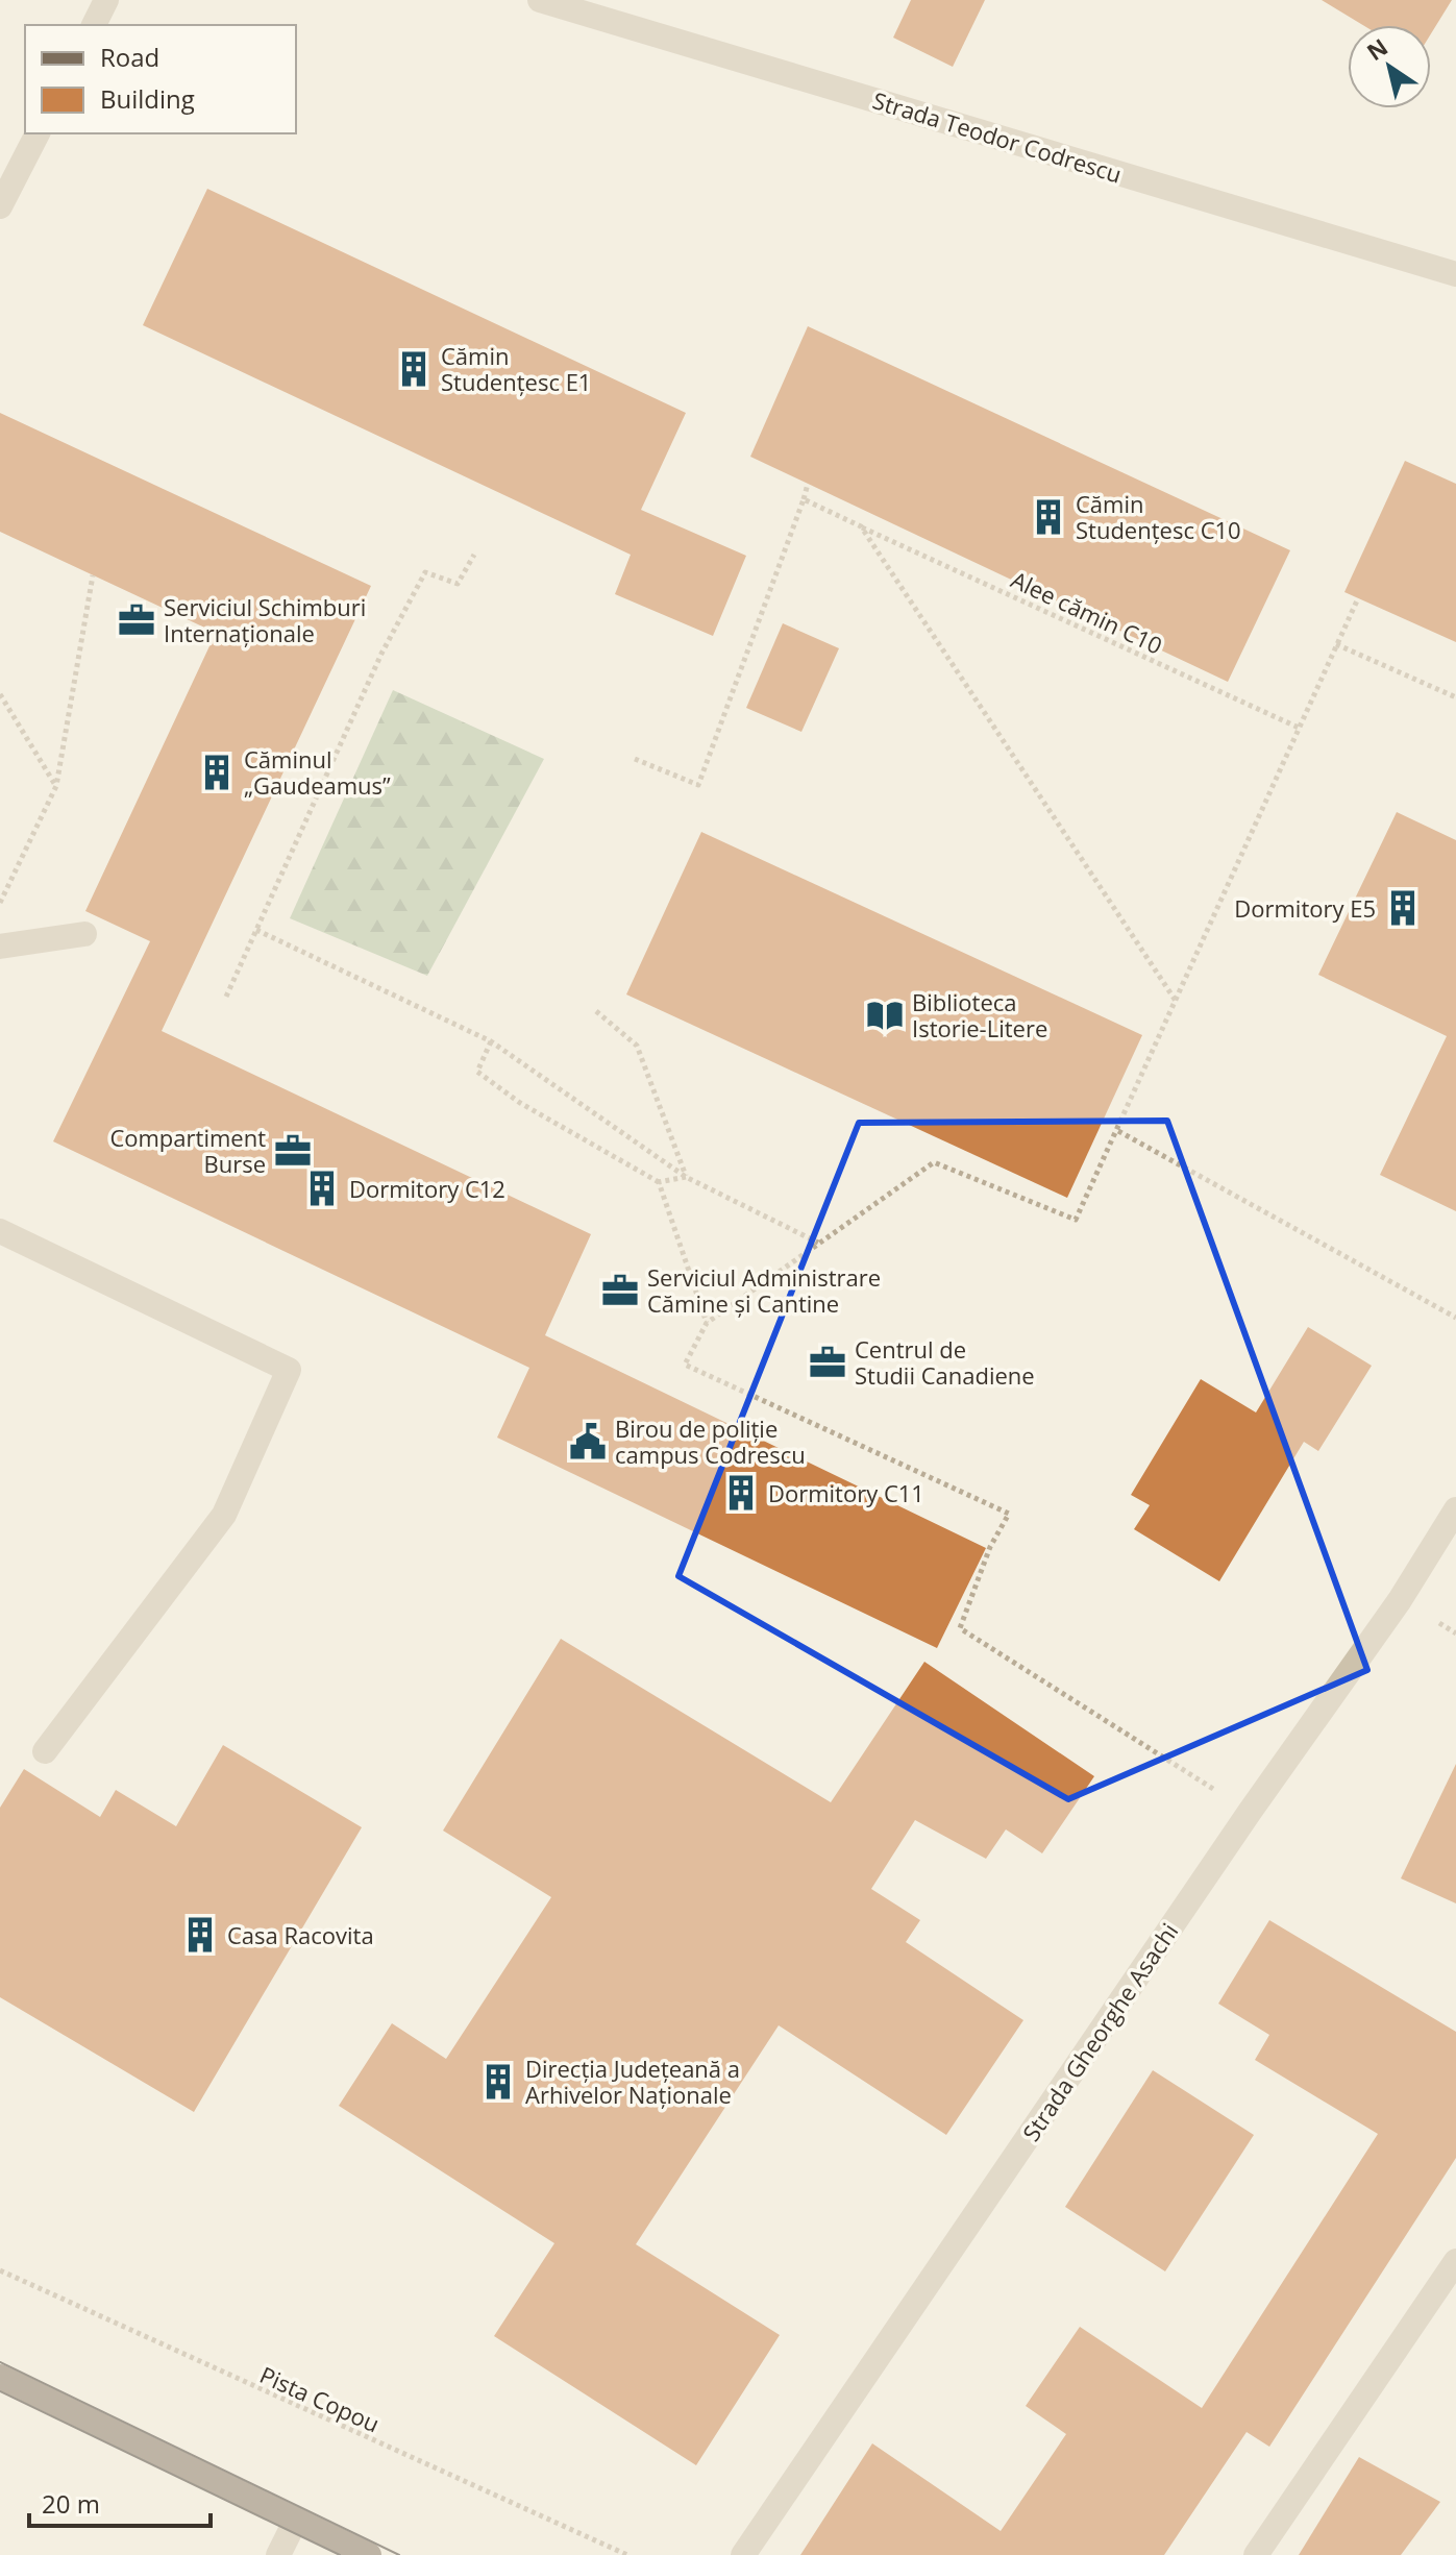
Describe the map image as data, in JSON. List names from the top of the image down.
{
  "streets": {
    "street": ["Strada Teodor Codrescu", "Strada Gheorghe Asachi"],
    "path": ["Alee cămin C10", "Pista Copou"]
  },
  "places": {
    "building": [
      "Cămin Studențesc E1",
      "Cămin Studențesc C10",
      "Căminul „Gaudeamus”",
      "Dormitory E5",
      "Dormitory C12",
      "Dormitory C11",
      "Casa Racovita",
      "Direcția Județeană a Arhivelor Naționale"
    ],
    "office": [
      "Serviciul Schimburi Internaționale",
      "Compartiment Burse",
      "Serviciul Administrare Cămine și Cantine",
      "Centrul de Studii Canadiene"
    ],
    "library": ["Biblioteca Istorie-Litere"],
    "public building": ["Birou de poliție campus Codrescu"]
  },
  "legend": ["Road", "Building"],
  "scale_bar": "20 m",
  "north": "top left"
}
